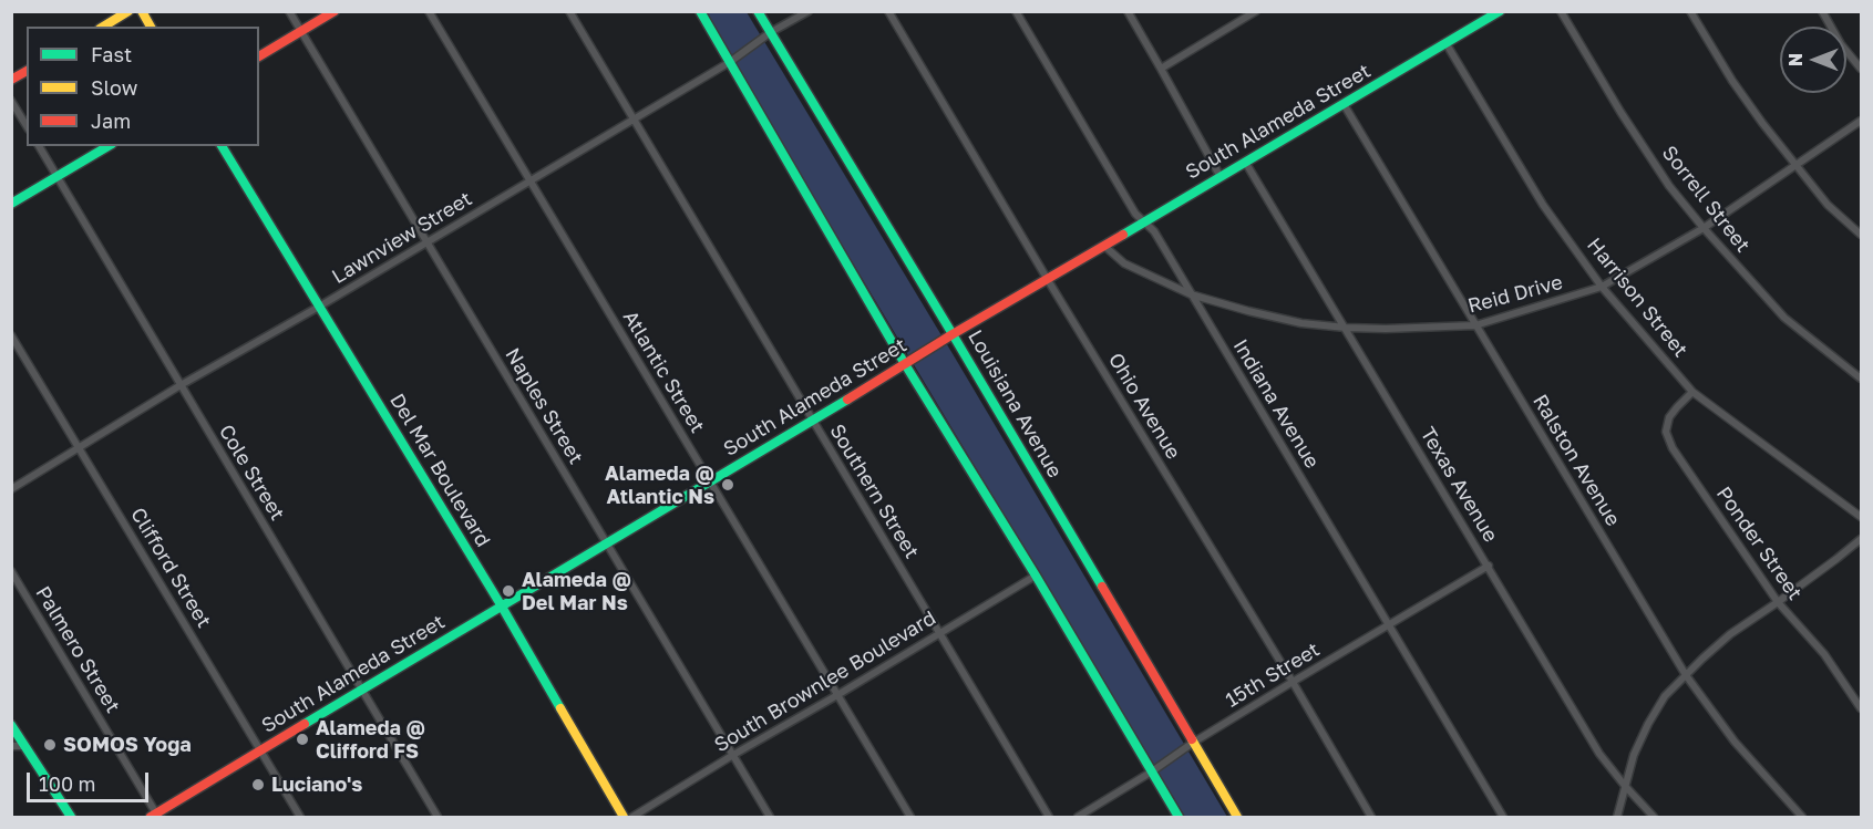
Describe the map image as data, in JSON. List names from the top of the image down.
{
  "streets": {
    "main road": ["South Alameda Street", "Louisiana Avenue", "Del Mar Boulevard"],
    "street": [
      "Sorrell Street",
      "Lawnview Street",
      "Reid Drive",
      "Harrison Street",
      "Atlantic Street",
      "Indiana Avenue",
      "Naples Street",
      "Ohio Avenue",
      "Ralston Avenue",
      "Cole Street",
      "Texas Avenue",
      "Southern Street",
      "Ponder Street",
      "Clifford Street",
      "Palmero Street",
      "15th Street",
      "South Brownlee Boulevard"
    ]
  },
  "crossings": [
    ["South Alameda Street", "Reid Drive"],
    ["South Alameda Street", "Harrison Street"],
    ["South Alameda Street", "Atlantic Street"],
    ["South Alameda Street", "Louisiana Avenue"],
    ["South Alameda Street", "Indiana Avenue"],
    ["South Alameda Street", "Naples Street"],
    ["South Alameda Street", "Ohio Avenue"],
    ["South Alameda Street", "Ralston Avenue"],
    ["South Alameda Street", "Del Mar Boulevard"],
    ["South Alameda Street", "Cole Street"],
    ["South Alameda Street", "Texas Avenue"],
    ["South Alameda Street", "Southern Street"],
    ["South Alameda Street", "Clifford Street"],
    ["South Alameda Street", "Palmero Street"],
    ["Sorrell Street", "Reid Drive"],
    ["Lawnview Street", "Atlantic Street"],
    ["Lawnview Street", "Louisiana Avenue"],
    ["Lawnview Street", "Naples Street"],
    ["Lawnview Street", "Del Mar Boulevard"],
    ["Lawnview Street", "Cole Street"],
    ["Lawnview Street", "Southern Street"],
    ["Lawnview Street", "Clifford Street"],
    ["Reid Drive", "Harrison Street"],
    ["Reid Drive", "Indiana Avenue"],
    ["Reid Drive", "Ralston Avenue"],
    ["Reid Drive", "Texas Avenue"],
    ["Harrison Street", "Ponder Street"],
    ["Atlantic Street", "South Brownlee Boulevard"],
    ["Louisiana Avenue", "15th Street"],
    ["Indiana Avenue", "15th Street"],
    ["Naples Street", "South Brownlee Boulevard"],
    ["Ohio Avenue", "15th Street"],
    ["Texas Avenue", "15th Street"],
    ["Southern Street", "South Brownlee Boulevard"]
  ],
  "places": [
    "Alameda @ Atlantic Ns",
    "Alameda @ Del Mar Ns",
    "Alameda @ Clifford FS",
    "SOMOS Yoga",
    "Luciano's"
  ],
  "legend": ["Fast", "Slow", "Jam"],
  "scale_bar": "100 m",
  "north": "left"
}
